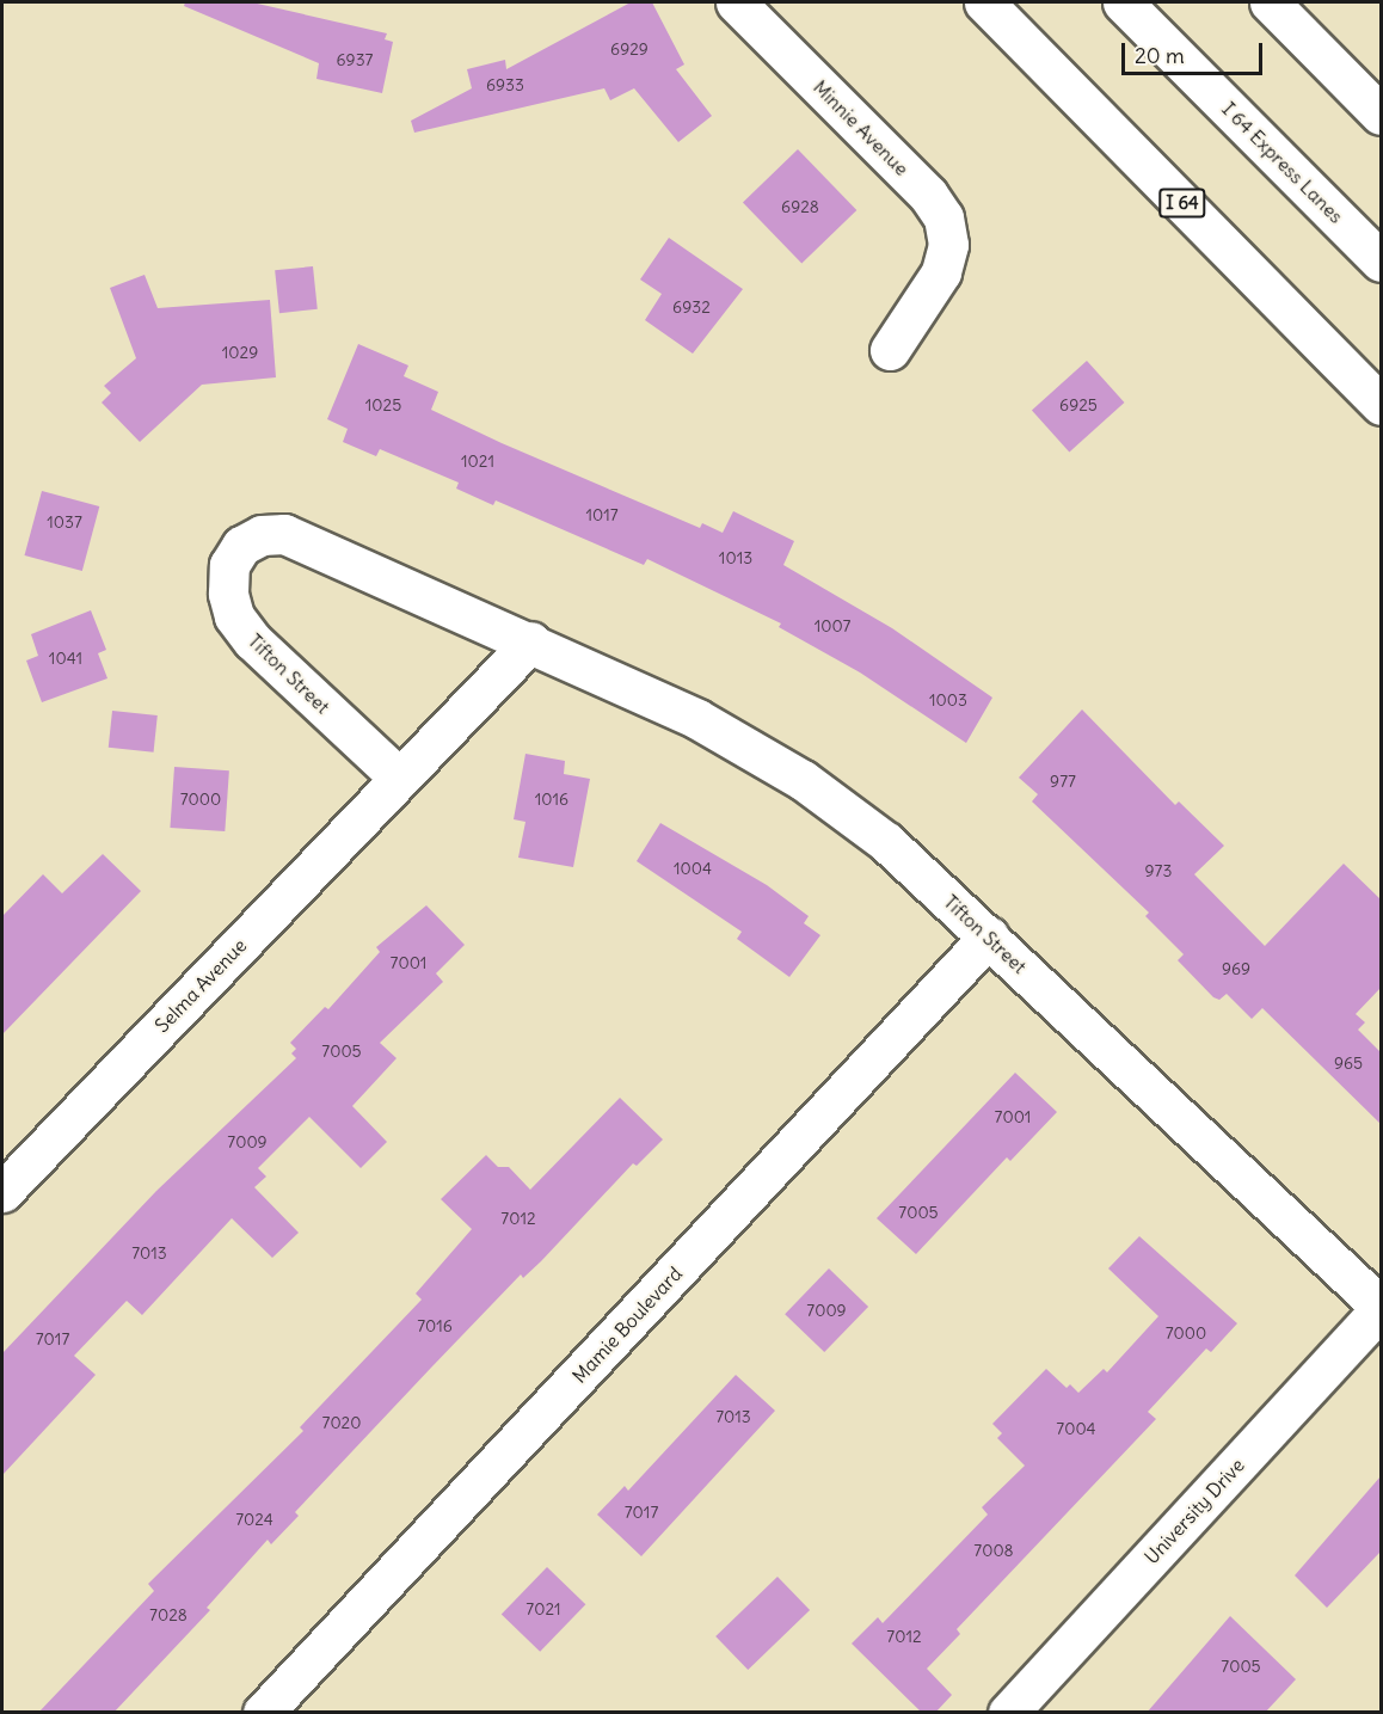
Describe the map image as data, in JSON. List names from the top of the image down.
{
  "streets": {
    "main road": [
      "Minnie Avenue",
      "I 64 Express Lanes",
      "I 64",
      "Tifton Street",
      "Selma Avenue",
      "Mamie Boulevard",
      "University Drive"
    ]
  },
  "crossings": [
    ["Tifton Street", "Selma Avenue"],
    ["Tifton Street", "Mamie Boulevard"],
    ["Tifton Street", "University Drive"]
  ],
  "house_numbers": [
    "6929",
    "6937",
    "6933",
    "6928",
    "6932",
    "1029",
    "1025",
    "6925",
    "1021",
    "1017",
    "1037",
    "1013",
    "1007",
    "1041",
    "1003",
    "977",
    "7000",
    "1016",
    "1004",
    "973",
    "7001",
    "969",
    "7005",
    "965",
    "7001",
    "7009",
    "7005",
    "7012",
    "7013",
    "7009",
    "7016",
    "7000",
    "7017",
    "7013",
    "7020",
    "7004",
    "7017",
    "7024",
    "7008",
    "7021",
    "7028",
    "7012",
    "7005"
  ],
  "scale_bar": "20 m"
}
